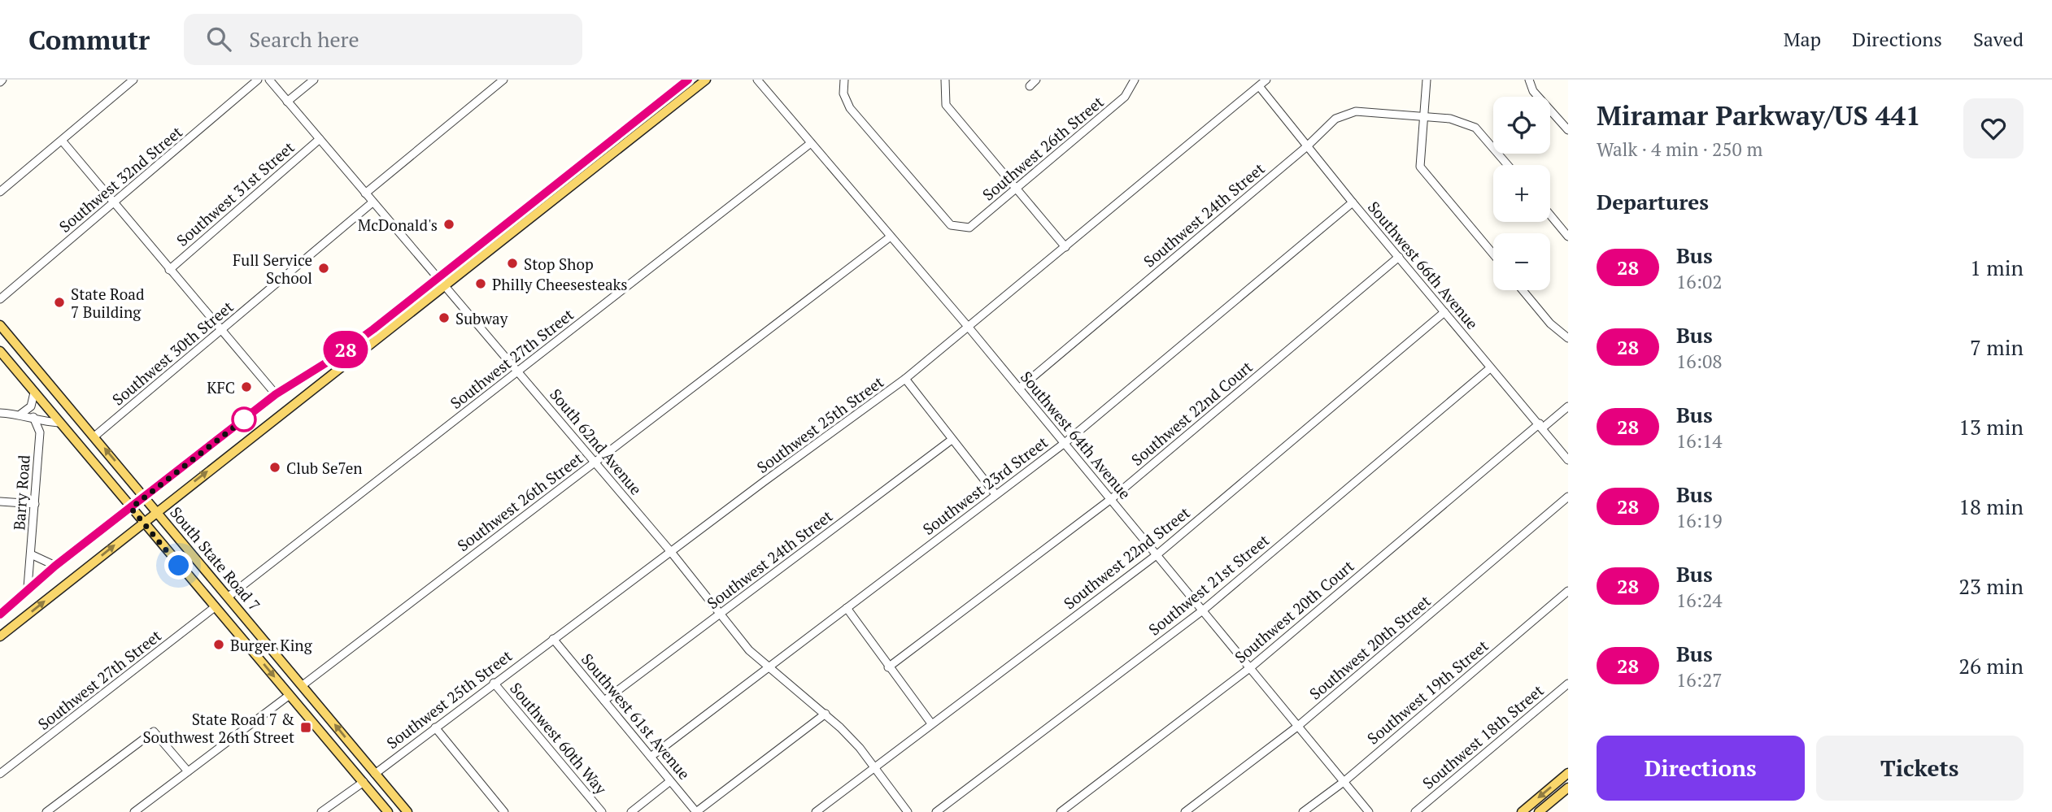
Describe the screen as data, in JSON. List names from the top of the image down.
{
  "streets": {
    "main road": ["South State Road 7"],
    "street": [
      "Southwest 26th Street",
      "Southwest 32nd Street",
      "Southwest 31st Street",
      "Southwest 24th Street",
      "Southwest 66th Avenue",
      "Southwest 30th Street",
      "Southwest 27th Street",
      "Southwest 22nd Court",
      "Southwest 25th Street",
      "Southwest 64th Avenue",
      "South 62nd Avenue",
      "Southwest 23rd Street",
      "Barry Road",
      "Southwest 22nd Street",
      "Southwest 21st Street",
      "Southwest 20th Court",
      "Southwest 20th Street",
      "Southwest 19th Street",
      "Southwest 61st Avenue",
      "Southwest 18th Street",
      "Southwest 60th Way"
    ]
  },
  "crossings": [
    ["Southwest 26th Street", "Southwest 64th Avenue"],
    ["Southwest 26th Street", "South 62nd Avenue"],
    ["Southwest 26th Street", "South State Road 7"],
    ["Southwest 31st Street", "South 62nd Avenue"],
    ["Southwest 24th Street", "Southwest 66th Avenue"],
    ["Southwest 24th Street", "Southwest 64th Avenue"],
    ["Southwest 24th Street", "South 62nd Avenue"],
    ["Southwest 24th Street", "Southwest 61st Avenue"],
    ["Southwest 66th Avenue", "Southwest 22nd Court"],
    ["Southwest 66th Avenue", "Southwest 25th Street"],
    ["Southwest 66th Avenue", "Southwest 23rd Street"],
    ["Southwest 66th Avenue", "Southwest 22nd Street"],
    ["Southwest 66th Avenue", "Southwest 21st Street"],
    ["Southwest 66th Avenue", "Southwest 20th Court"],
    ["Southwest 30th Street", "South 62nd Avenue"],
    ["Southwest 30th Street", "South State Road 7"],
    ["Southwest 27th Street", "Southwest 64th Avenue"],
    ["Southwest 27th Street", "South 62nd Avenue"],
    ["Southwest 27th Street", "South State Road 7"],
    ["Southwest 22nd Court", "Southwest 64th Avenue"],
    ["Southwest 25th Street", "Southwest 64th Avenue"],
    ["Southwest 25th Street", "South 62nd Avenue"],
    ["Southwest 25th Street", "South State Road 7"],
    ["Southwest 25th Street", "Southwest 61st Avenue"],
    ["Southwest 25th Street", "Southwest 60th Way"],
    ["Southwest 64th Avenue", "Southwest 23rd Street"],
    ["Southwest 64th Avenue", "Southwest 22nd Street"],
    ["Southwest 64th Avenue", "Southwest 21st Street"],
    ["Southwest 64th Avenue", "Southwest 20th Court"],
    ["Southwest 64th Avenue", "Southwest 20th Street"],
    ["Southwest 64th Avenue", "Southwest 19th Street"],
    ["South 62nd Avenue", "Southwest 23rd Street"],
    ["South 62nd Avenue", "Southwest 22nd Street"],
    ["Southwest 23rd Street", "Southwest 61st Avenue"]
  ],
  "places": {
    "other": [
      "McDonald's",
      "Stop Shop",
      "Full Service School",
      "Philly Cheesesteaks",
      "State Road 7 Building",
      "Subway",
      "KFC",
      "Club Se7en",
      "Burger King"
    ],
    "transit": ["State Road 7 & Southwest 26th Street"]
  },
  "lines": ["bus line 28"],
  "page": {
    "header": "Commutr",
    "search": "Search here",
    "nav": ["Map", "Directions", "Saved"],
    "on_map": "28",
    "heading": [
      ["Miramar Parkway/US 441", "Walk · 4 min · 250 m"],
      "Departures"
    ],
    "map_buttons": ["+", "−"],
    "list": [
      {
        "mark": "28",
        "name": "Bus",
        "note": "16:02",
        "value": "1 min"
      },
      {
        "mark": "28",
        "name": "Bus",
        "note": "16:08",
        "value": "7 min"
      },
      {
        "mark": "28",
        "name": "Bus",
        "note": "16:14",
        "value": "13 min"
      },
      {
        "mark": "28",
        "name": "Bus",
        "note": "16:19",
        "value": "18 min"
      },
      {
        "mark": "28",
        "name": "Bus",
        "note": "16:24",
        "value": "23 min"
      },
      {
        "mark": "28",
        "name": "Bus",
        "note": "16:27",
        "value": "26 min"
      }
    ],
    "buttons": ["Directions", "Tickets"]
  }
}
